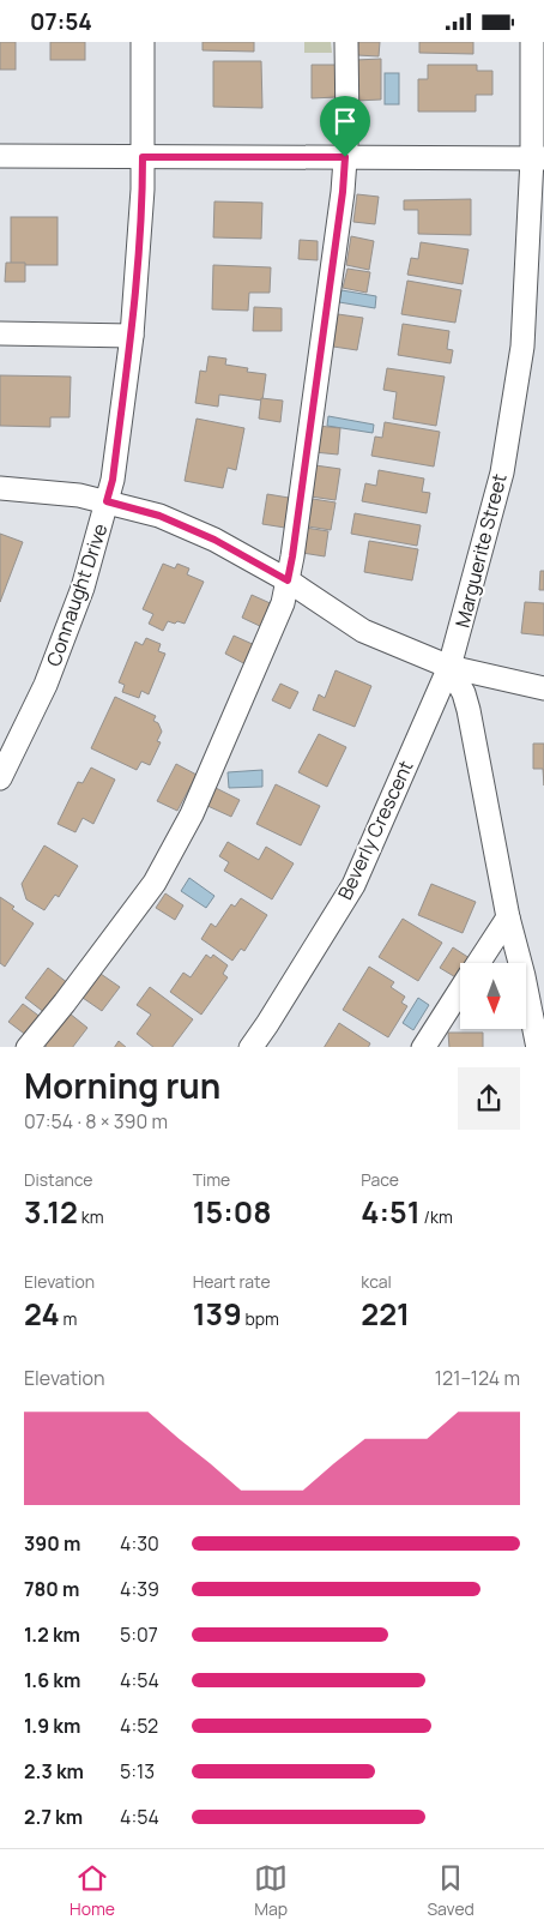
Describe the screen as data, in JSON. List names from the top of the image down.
{
  "streets": {
    "street": ["Marguerite Street", "Connaught Drive", "Beverly Crescent"]
  },
  "crossings": [
    ["Marguerite Street", "Beverly Crescent"]
  ],
  "north": "bottom",
  "page": {
    "status": "07:54",
    "heading": ["Morning run", "07:54 · 8 × 390 m"],
    "stats": [
      ["Distance", "3.12 km"],
      ["Time", "15:08"],
      ["Pace", "4:51 /km"],
      ["Elevation", "24 m"],
      ["Heart rate", "139 bpm"],
      ["kcal", "221"]
    ],
    "chart": ["Elevation", "121–124 m"],
    "list": [
      {
        "name": "390 m",
        "note": "4:30"
      },
      {
        "name": "780 m",
        "note": "4:39"
      },
      {
        "name": "1.2 km",
        "note": "5:07"
      },
      {
        "name": "1.6 km",
        "note": "4:54"
      },
      {
        "name": "1.9 km",
        "note": "4:52"
      },
      {
        "name": "2.3 km",
        "note": "5:13"
      },
      {
        "name": "2.7 km",
        "note": "4:54"
      }
    ],
    "tabs": ["Home", "Map", "Saved"]
  }
}
